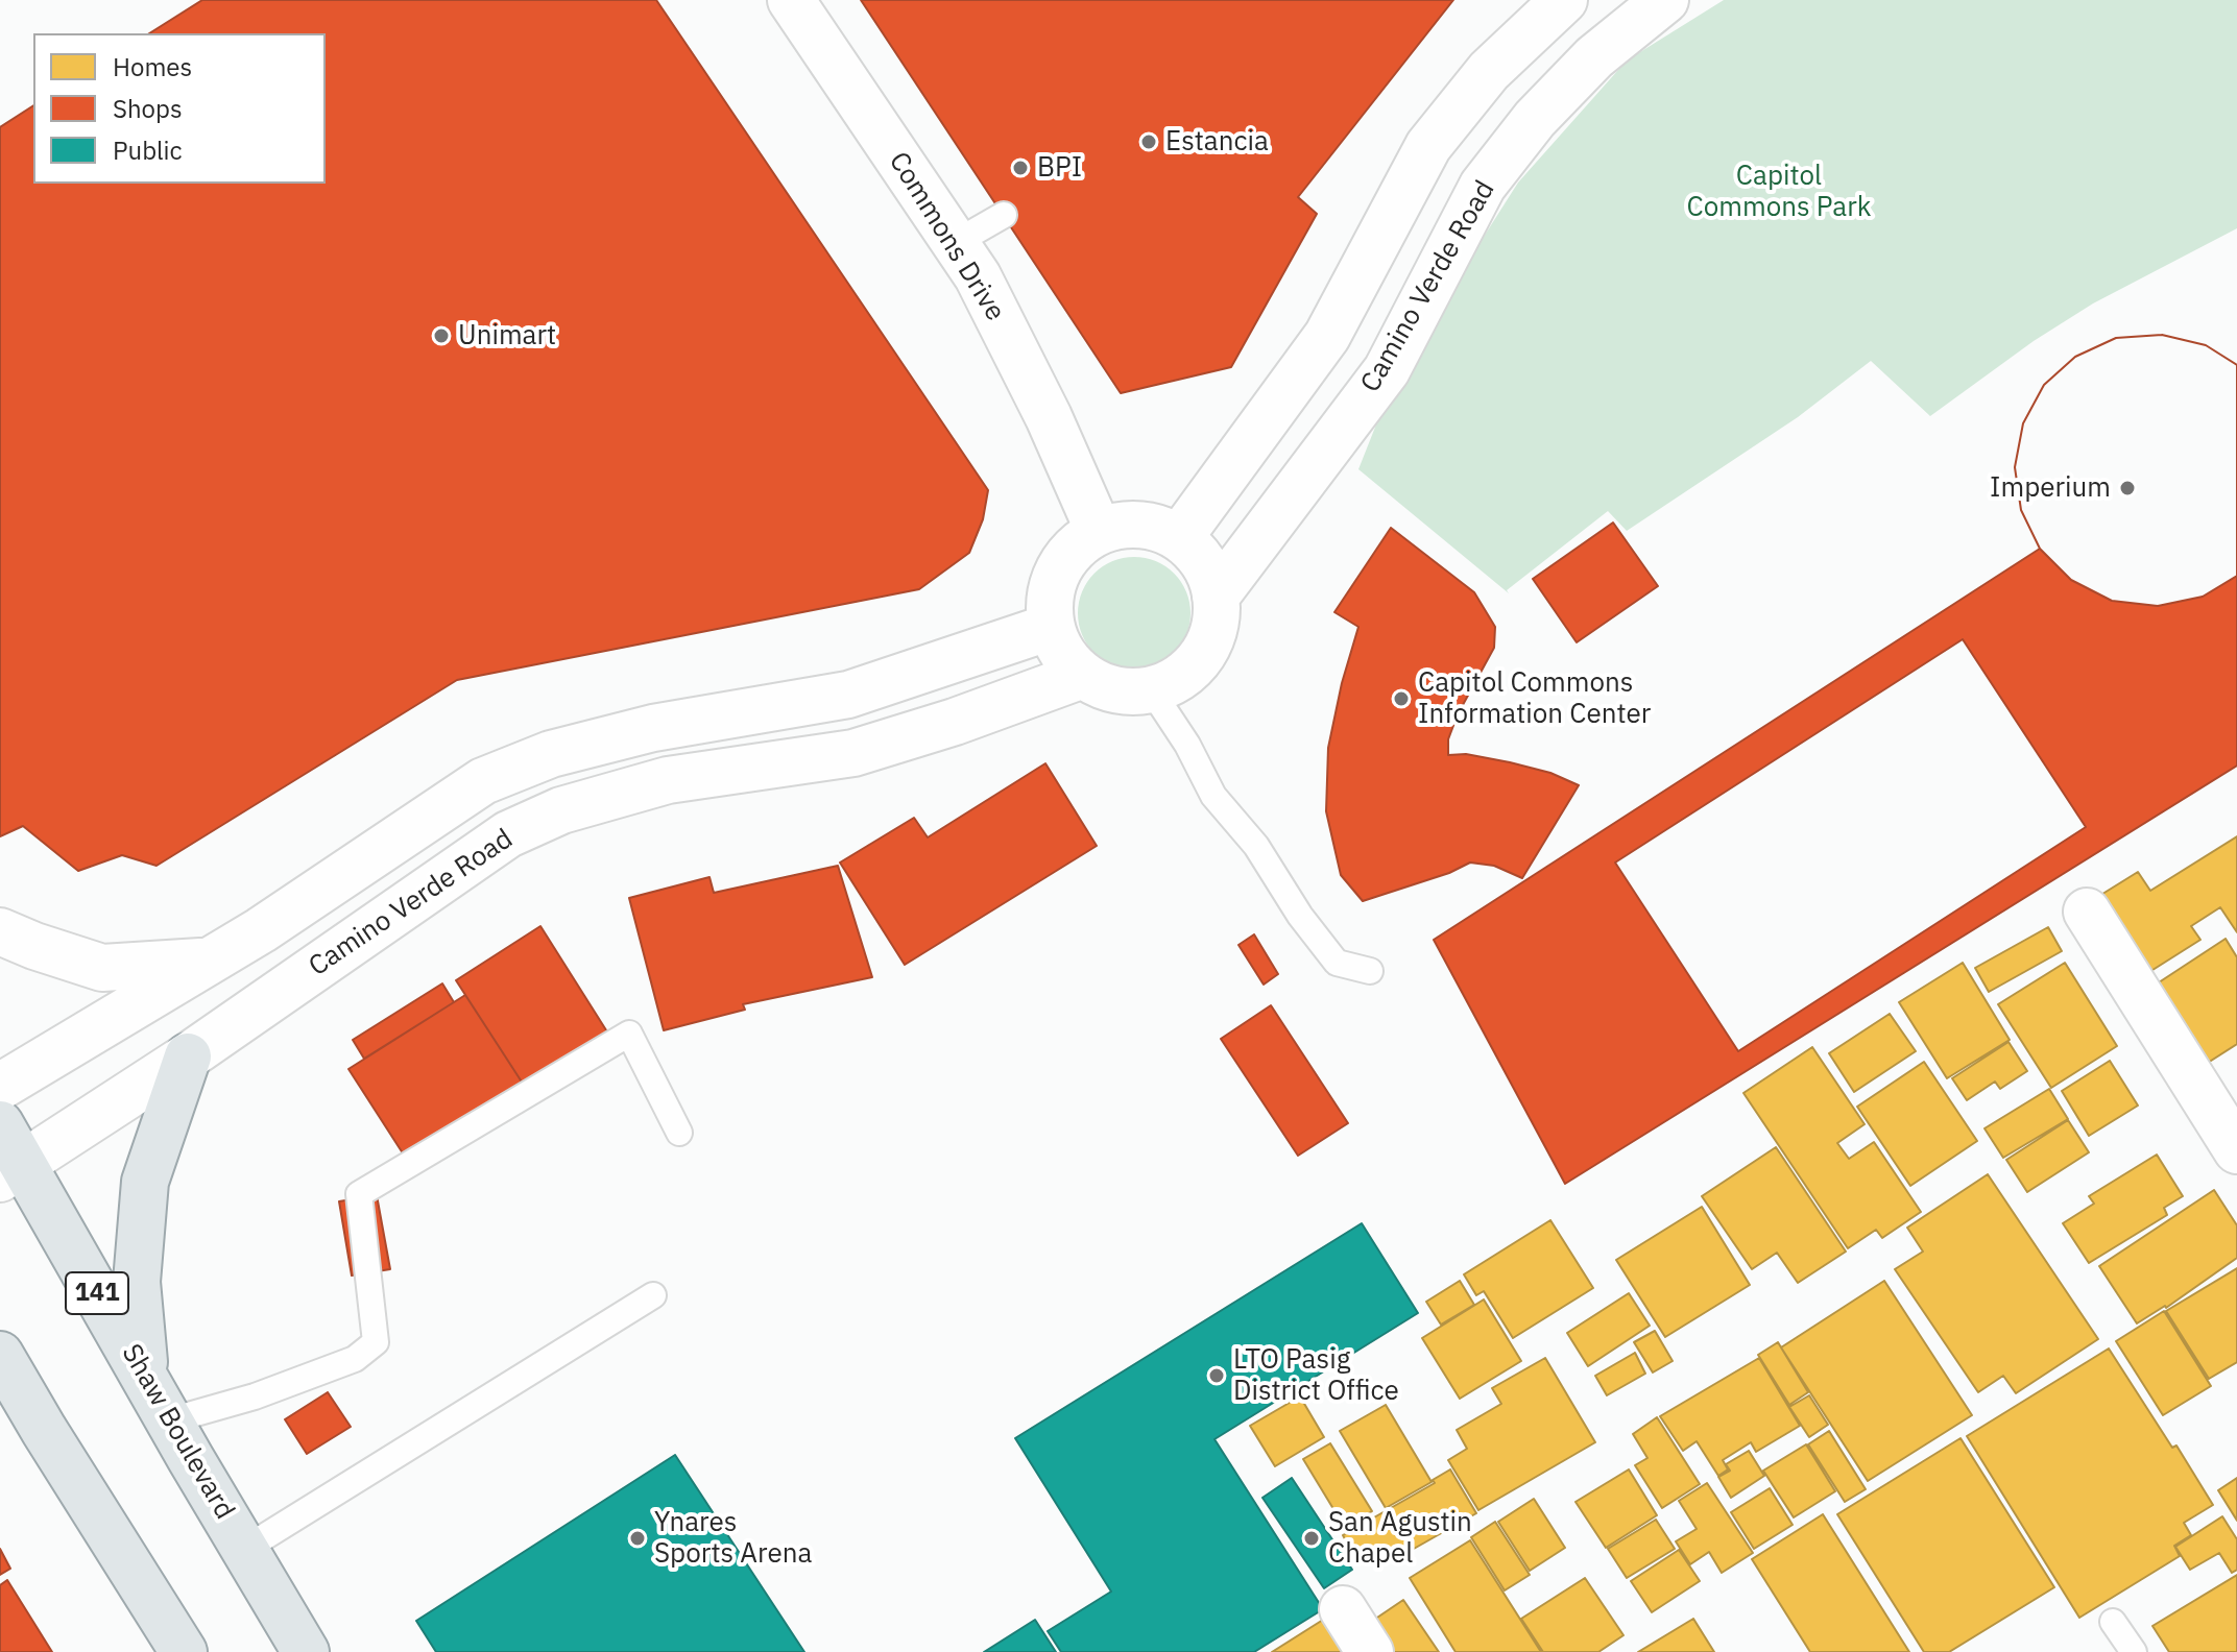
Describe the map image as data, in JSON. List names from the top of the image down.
{
  "streets": {
    "main road": ["141", "Shaw Boulevard"],
    "street": ["Commons Drive", "Camino Verde Road"]
  },
  "crossings": [
    ["Commons Drive", "Camino Verde Road"],
    ["Camino Verde Road", "Shaw Boulevard"]
  ],
  "parks": ["Capitol Commons Park"],
  "places": [
    "Estancia",
    "BPI",
    "Unimart",
    "Imperium",
    "Capitol Commons Information Center",
    "LTO Pasig District Office",
    "Ynares Sports Arena",
    "San Agustin Chapel"
  ],
  "legend": ["Homes", "Shops", "Public"]
}
